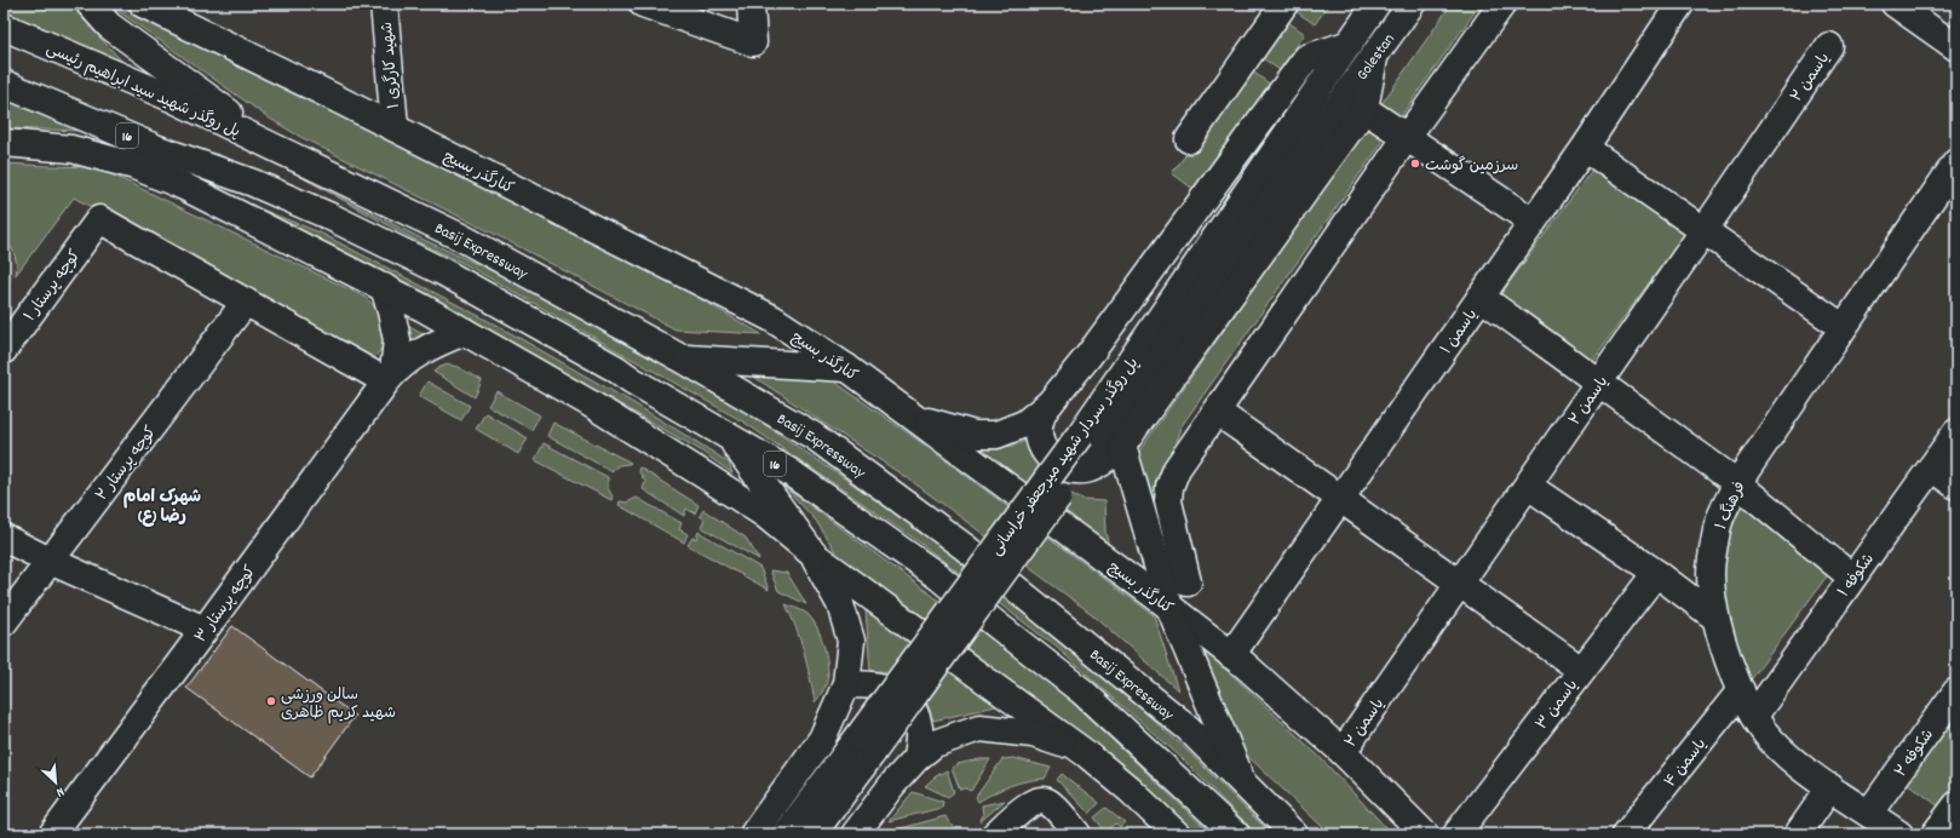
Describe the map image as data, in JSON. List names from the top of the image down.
{
  "streets": {
    "main road": [
      "Golestan",
      "شهید کارگری ۱",
      "یاسمن ۲",
      "پل روگذر شهید سید ابراهیم رئیسی",
      "16",
      "کنارگذر بسیج",
      "Basij Expressway",
      "کوچه پرستار ۱",
      "یاسمن ۱",
      "پل روگذر سردار شهید میرجعفر خراسانی",
      "کوچه پرستار ۲",
      "فرهنگ ۱",
      "شکوفه ۱",
      "کوچه پرستار ۳",
      "یاسمن ۳",
      "شکوفه ۲",
      "یاسمن ۴"
    ]
  },
  "crossings": [
    ["Golestan", "پل روگذر سردار شهید میرجعفر خراسانی"],
    ["شهید کارگری ۱", "کنارگذر بسیج"],
    ["یاسمن ۲", "کنارگذر بسیج"],
    ["پل روگذر شهید سید ابراهیم رئیسی", "Basij Expressway"],
    ["کنارگذر بسیج", "یاسمن ۱"],
    ["کوچه پرستار ۱", "کوچه پرستار ۲"],
    ["فرهنگ ۱", "شکوفه ۱"],
    ["فرهنگ ۱", "شکوفه ۲"],
    ["فرهنگ ۱", "یاسمن ۴"]
  ],
  "districts": ["شهرک امام رضا (ع)"],
  "places": ["سرزمین گوشت", "سالن ورزشی شهید کریم ظاهری"],
  "north": "bottom right"
}
